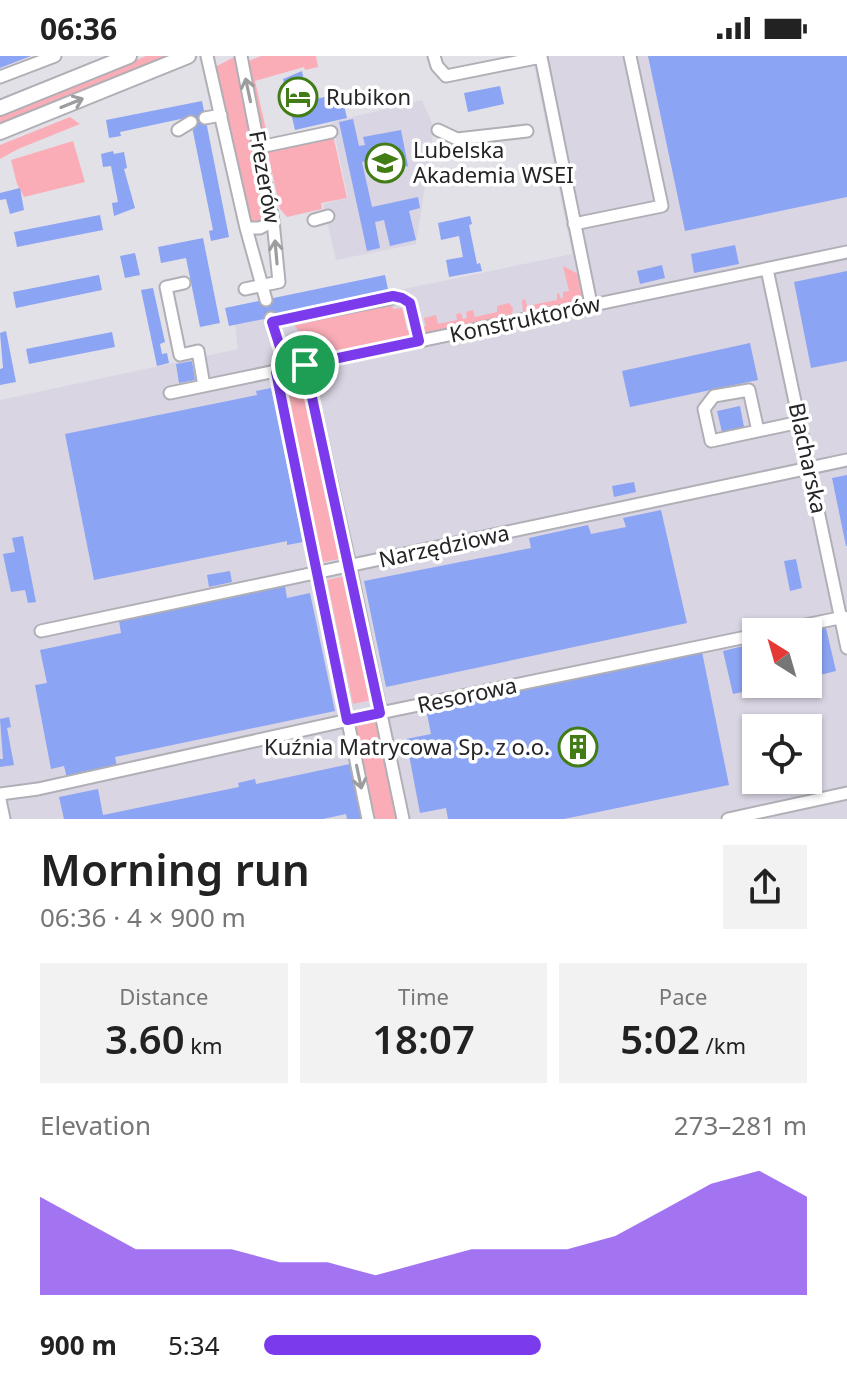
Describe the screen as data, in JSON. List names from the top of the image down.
{
  "streets": {
    "street": [
      "Frezerów",
      "Konstruktorów",
      "Blacharska",
      "Narzędziowa",
      "Resorowa"
    ]
  },
  "crossings": [
    ["Konstruktorów", "Blacharska"],
    ["Blacharska", "Narzędziowa"]
  ],
  "places": {
    "hotel": ["Rubikon"],
    "school or university": ["Lubelska Akademia WSEI"],
    "building": ["Kuźnia Matrycowa Sp. z o.o."]
  },
  "north": "top left",
  "page": {
    "status": "06:36",
    "heading": ["Morning run", "06:36 · 4 × 900 m"],
    "stats": [
      ["Distance", "3.60 km"],
      ["Time", "18:07"],
      ["Pace", "5:02 /km"]
    ],
    "chart": ["Elevation", "273–281 m"],
    "list": [
      {
        "name": "900 m",
        "note": "5:34"
      }
    ]
  }
}
